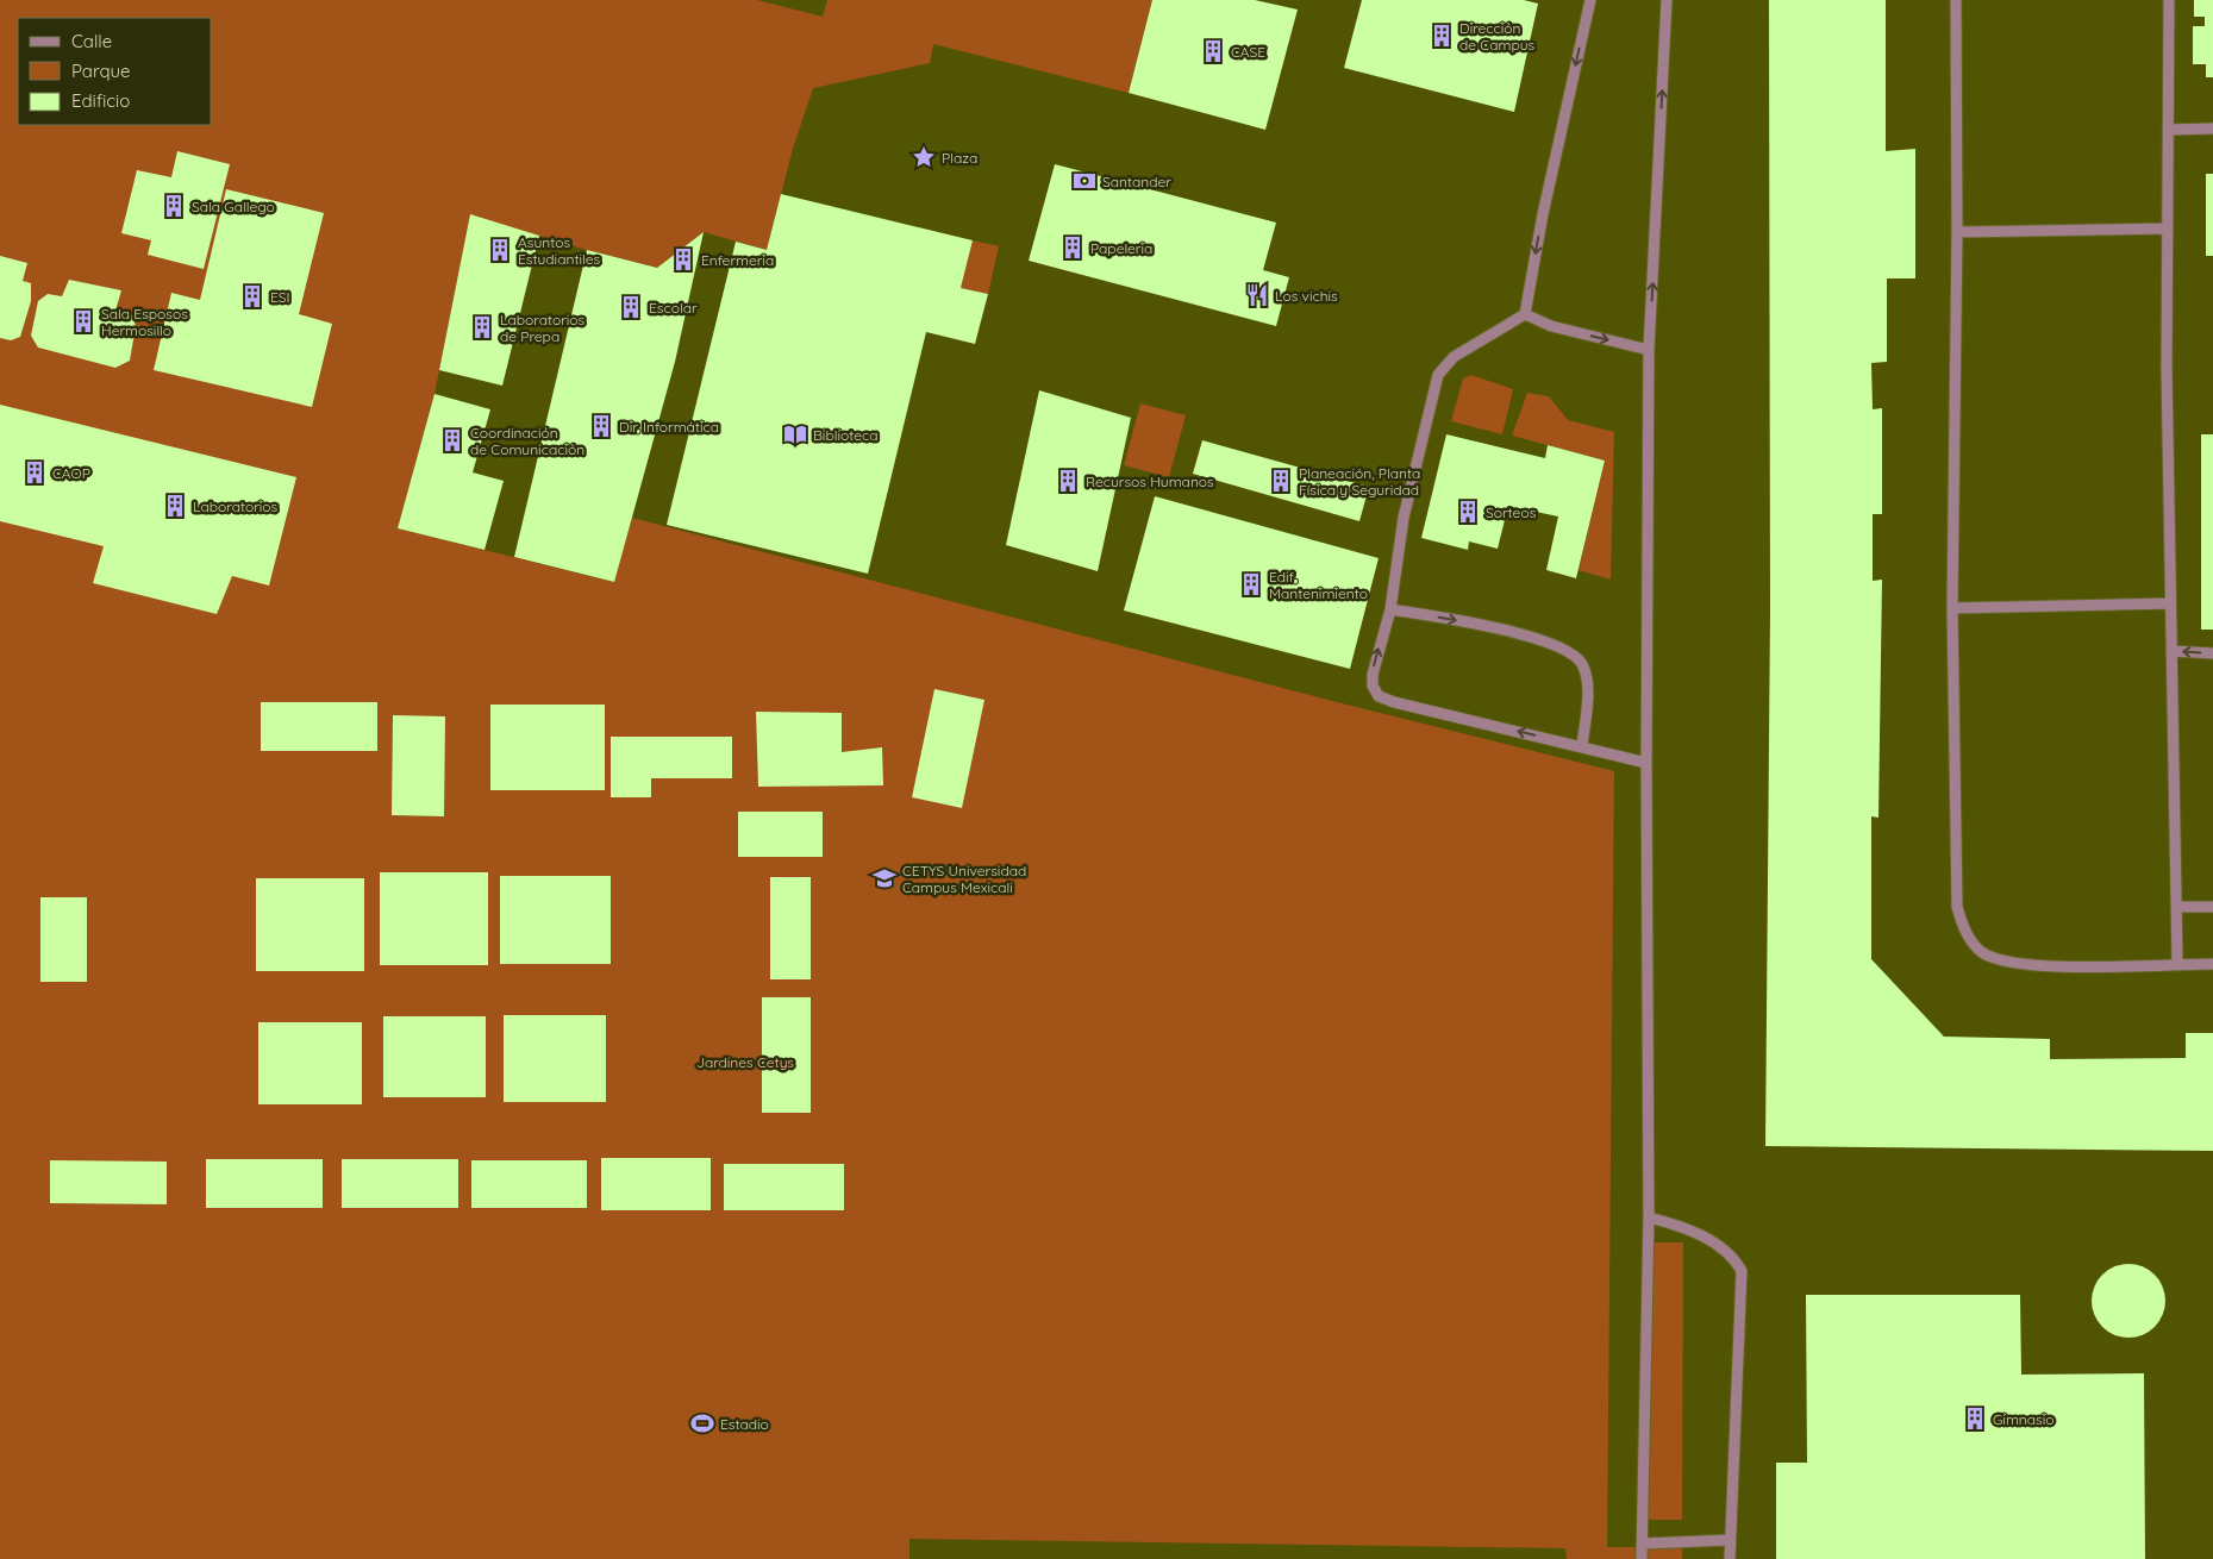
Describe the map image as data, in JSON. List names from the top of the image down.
{
  "parks": ["Jardines Cetys"],
  "places": {
    "building": [
      "Dirección de Campus",
      "CASE",
      "Sala Gallego",
      "Papeleria",
      "Asuntos Estudiantiles",
      "Enfermeria",
      "ESI",
      "Escolar",
      "Sala Esposos Hermosillo",
      "Laboratorios de Prepa",
      "Dir. Informática",
      "Coordinación de Comunicación",
      "CAOP",
      "Recursos Humanos",
      "Planeación, Planta Física y Seguridad",
      "Laboratorios",
      "Sorteos",
      "Edif. Mantenimiento",
      "Gimnasio"
    ],
    "place": ["Plaza"],
    "bank": ["Santander"],
    "restaurant": ["Los vichis"],
    "library": ["Biblioteca"],
    "school or university": ["CETYS Universidad Campus Mexicali"],
    "sports": ["Estadio"]
  },
  "legend": ["Calle", "Parque", "Edificio"]
}
